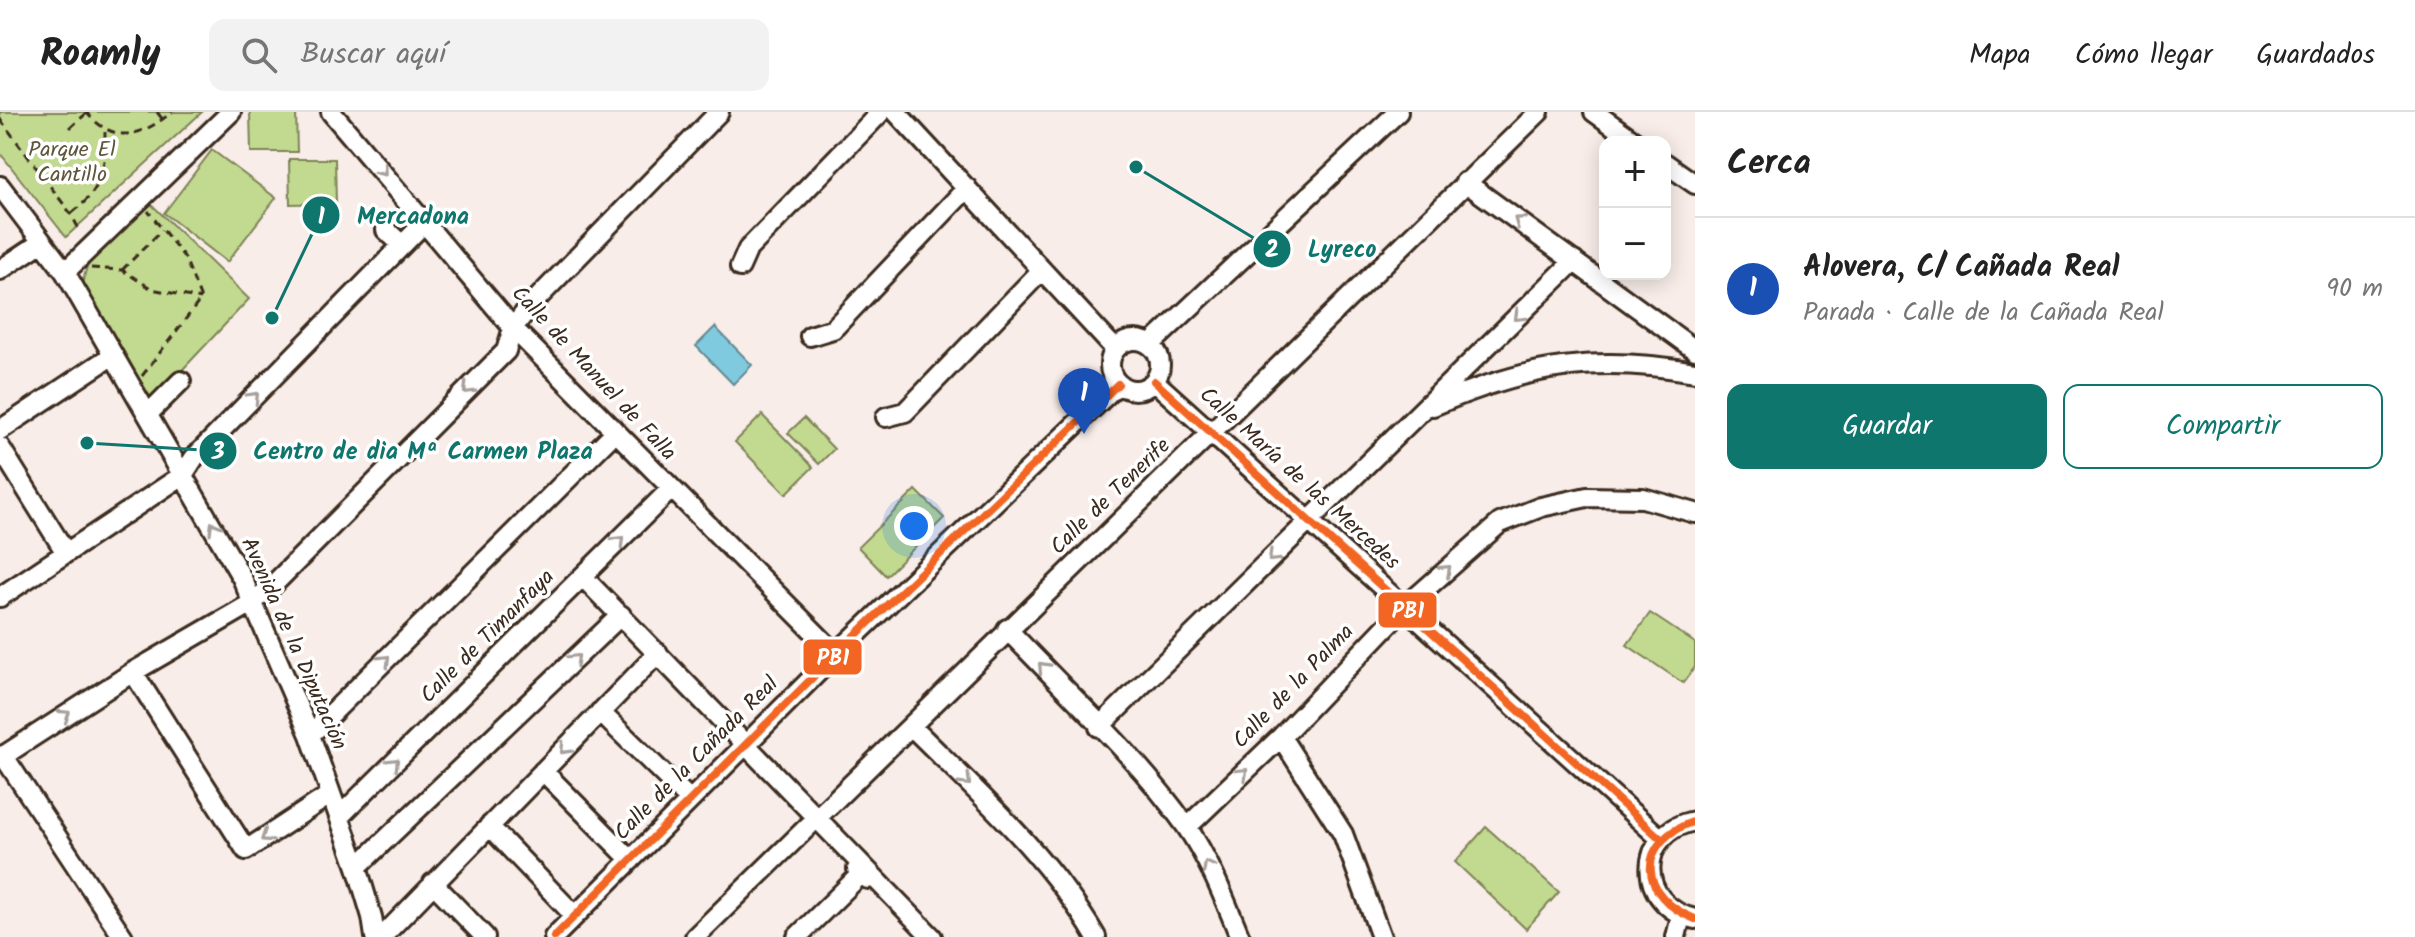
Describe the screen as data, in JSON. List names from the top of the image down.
{
  "streets": {
    "street": [
      "Calle de Manuel de Falla",
      "Calle María de las Mercedes",
      "Calle de Tenerife",
      "Calle de Timanfaya",
      "Avenida de la Diputación",
      "Calle de la Palma",
      "Calle de la Cañada Real"
    ]
  },
  "crossings": [
    ["Calle de Manuel de Falla", "Calle de Timanfaya"],
    ["Calle de Manuel de Falla", "Calle de la Cañada Real"],
    ["Calle María de las Mercedes", "Calle de Tenerife"],
    ["Calle María de las Mercedes", "Calle de la Palma"],
    ["Calle María de las Mercedes", "Calle de la Cañada Real"],
    ["Calle de Timanfaya", "Avenida de la Diputación"]
  ],
  "parks": ["Parque El Cantillo"],
  "places": ["Lyreco", "Mercadona", "Centro de dia Mª Carmen Plaza"],
  "lines": ["transit line PB1"],
  "page": {
    "header": "Roamly",
    "search": "Buscar aquí",
    "nav": ["Mapa", "Cómo llegar", "Guardados"],
    "heading": "Cerca",
    "map_buttons": ["+", "−"],
    "list": [
      {
        "mark": "1",
        "name": "Alovera, C/ Cañada Real",
        "note": "Parada · Calle de la Cañada Real",
        "value": "90 m"
      }
    ],
    "buttons": ["Guardar", "Compartir"],
    "pins": "1"
  }
}
